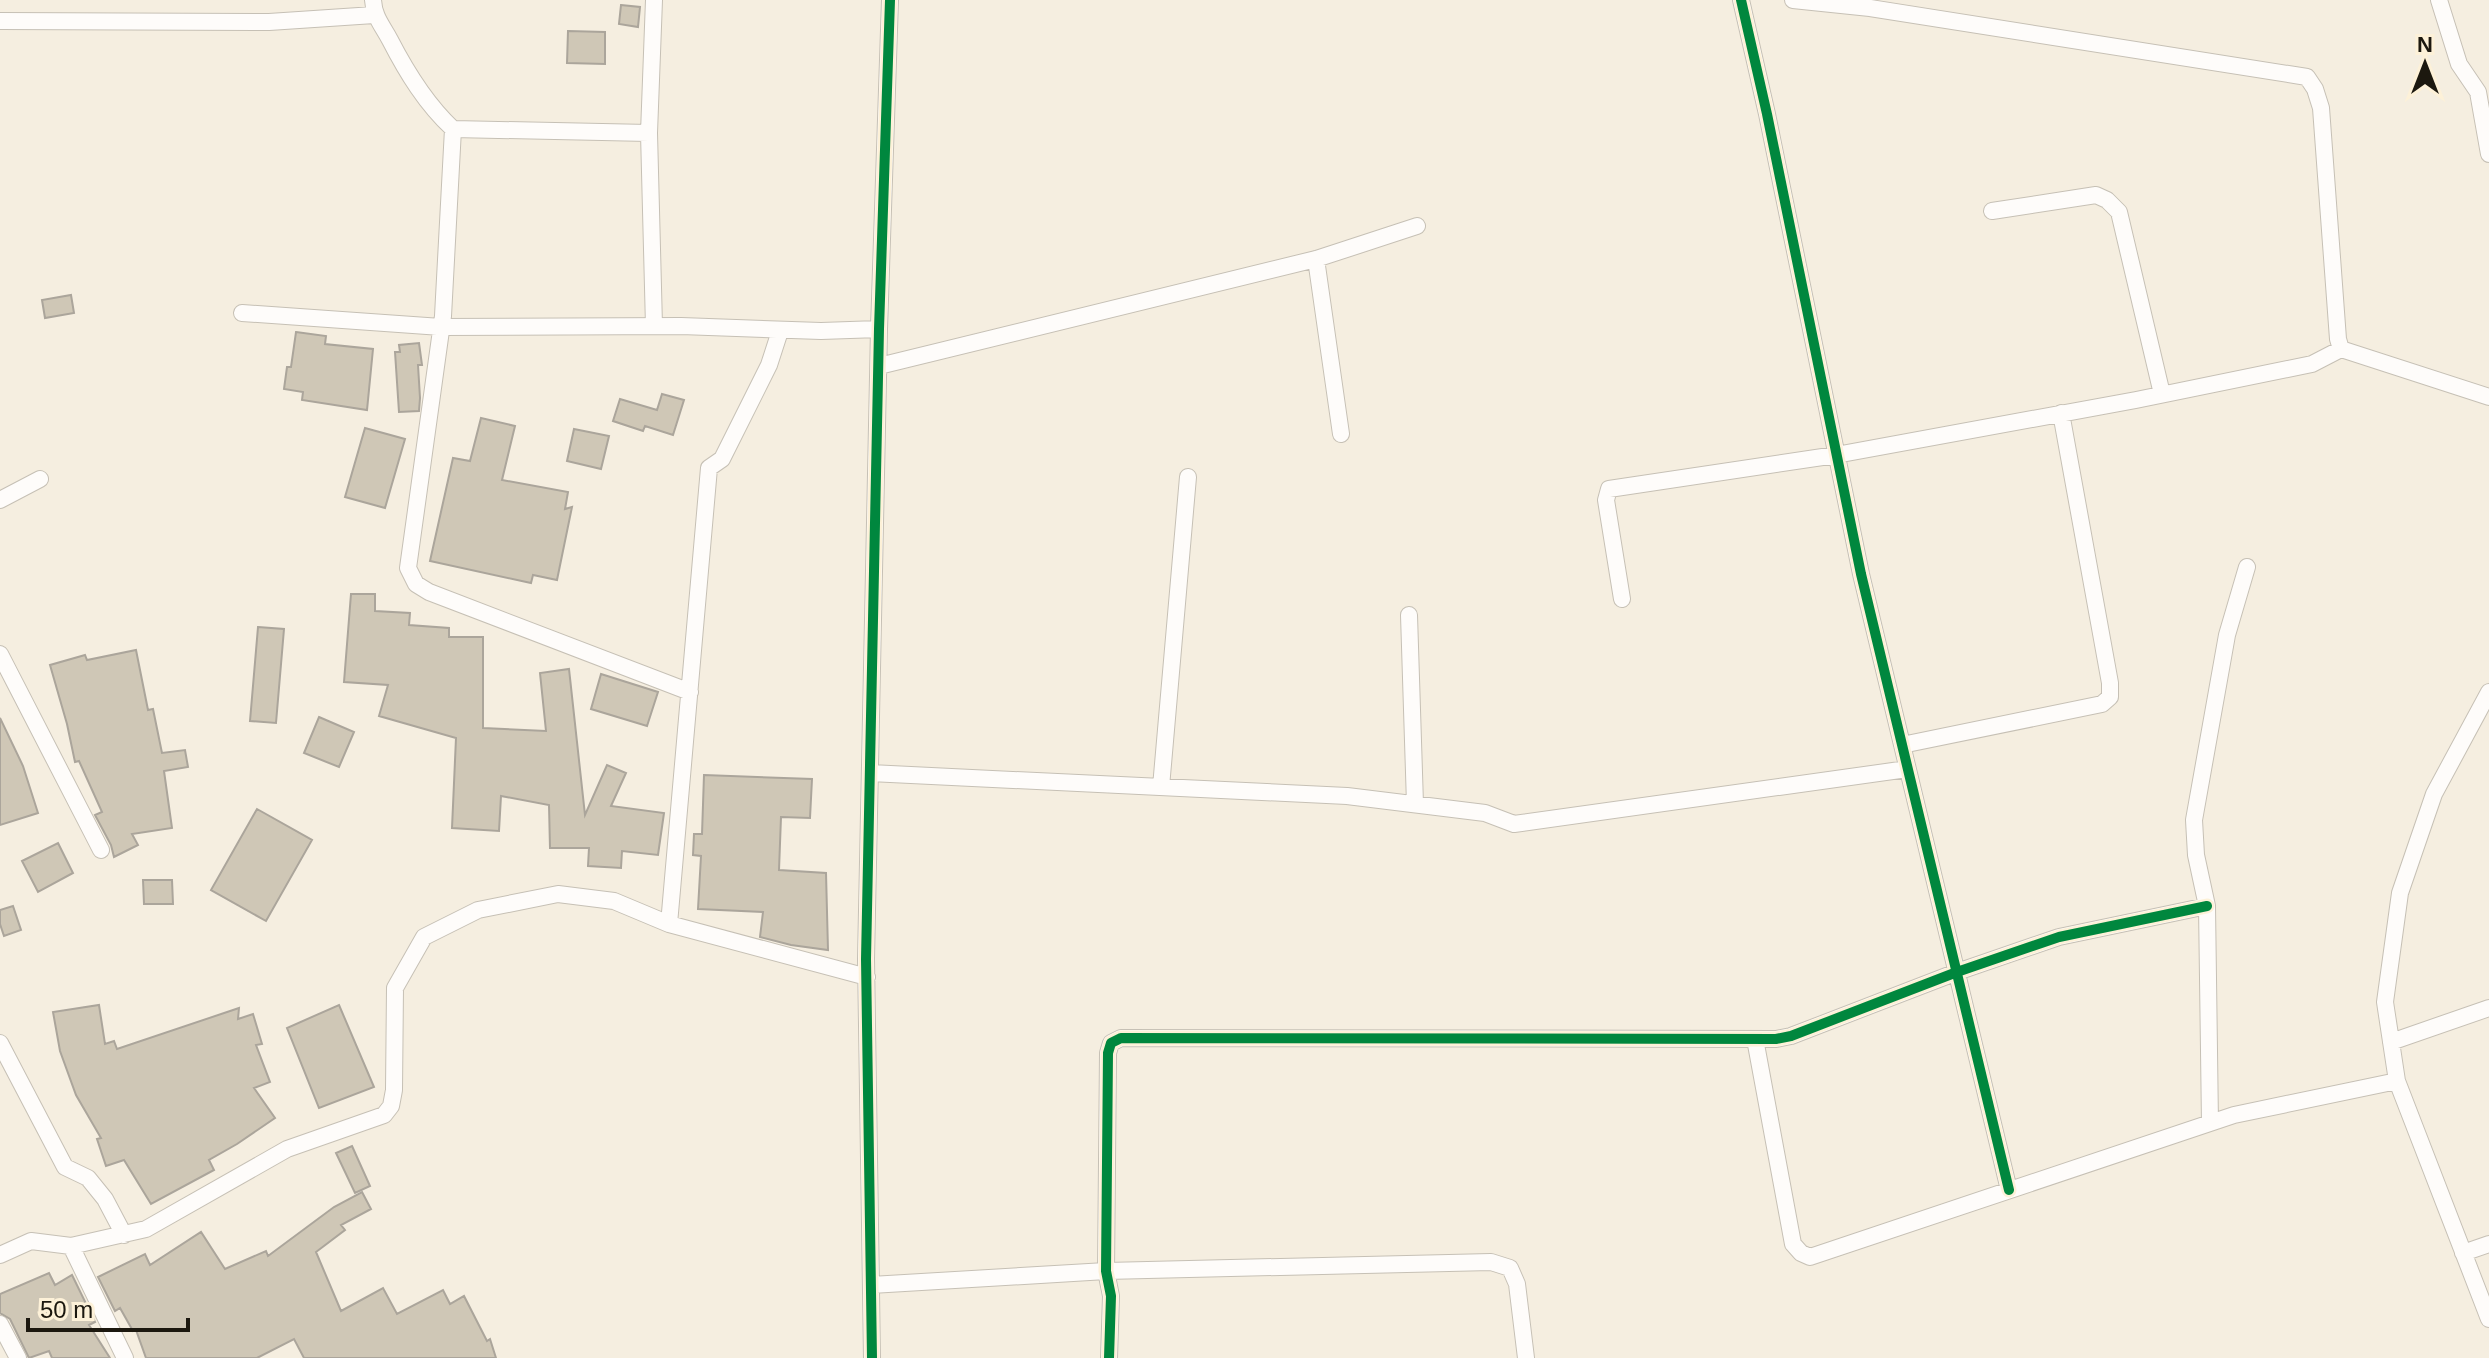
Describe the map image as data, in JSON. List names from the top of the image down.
{
  "scale_bar": "50 m",
  "north": "top"
}
